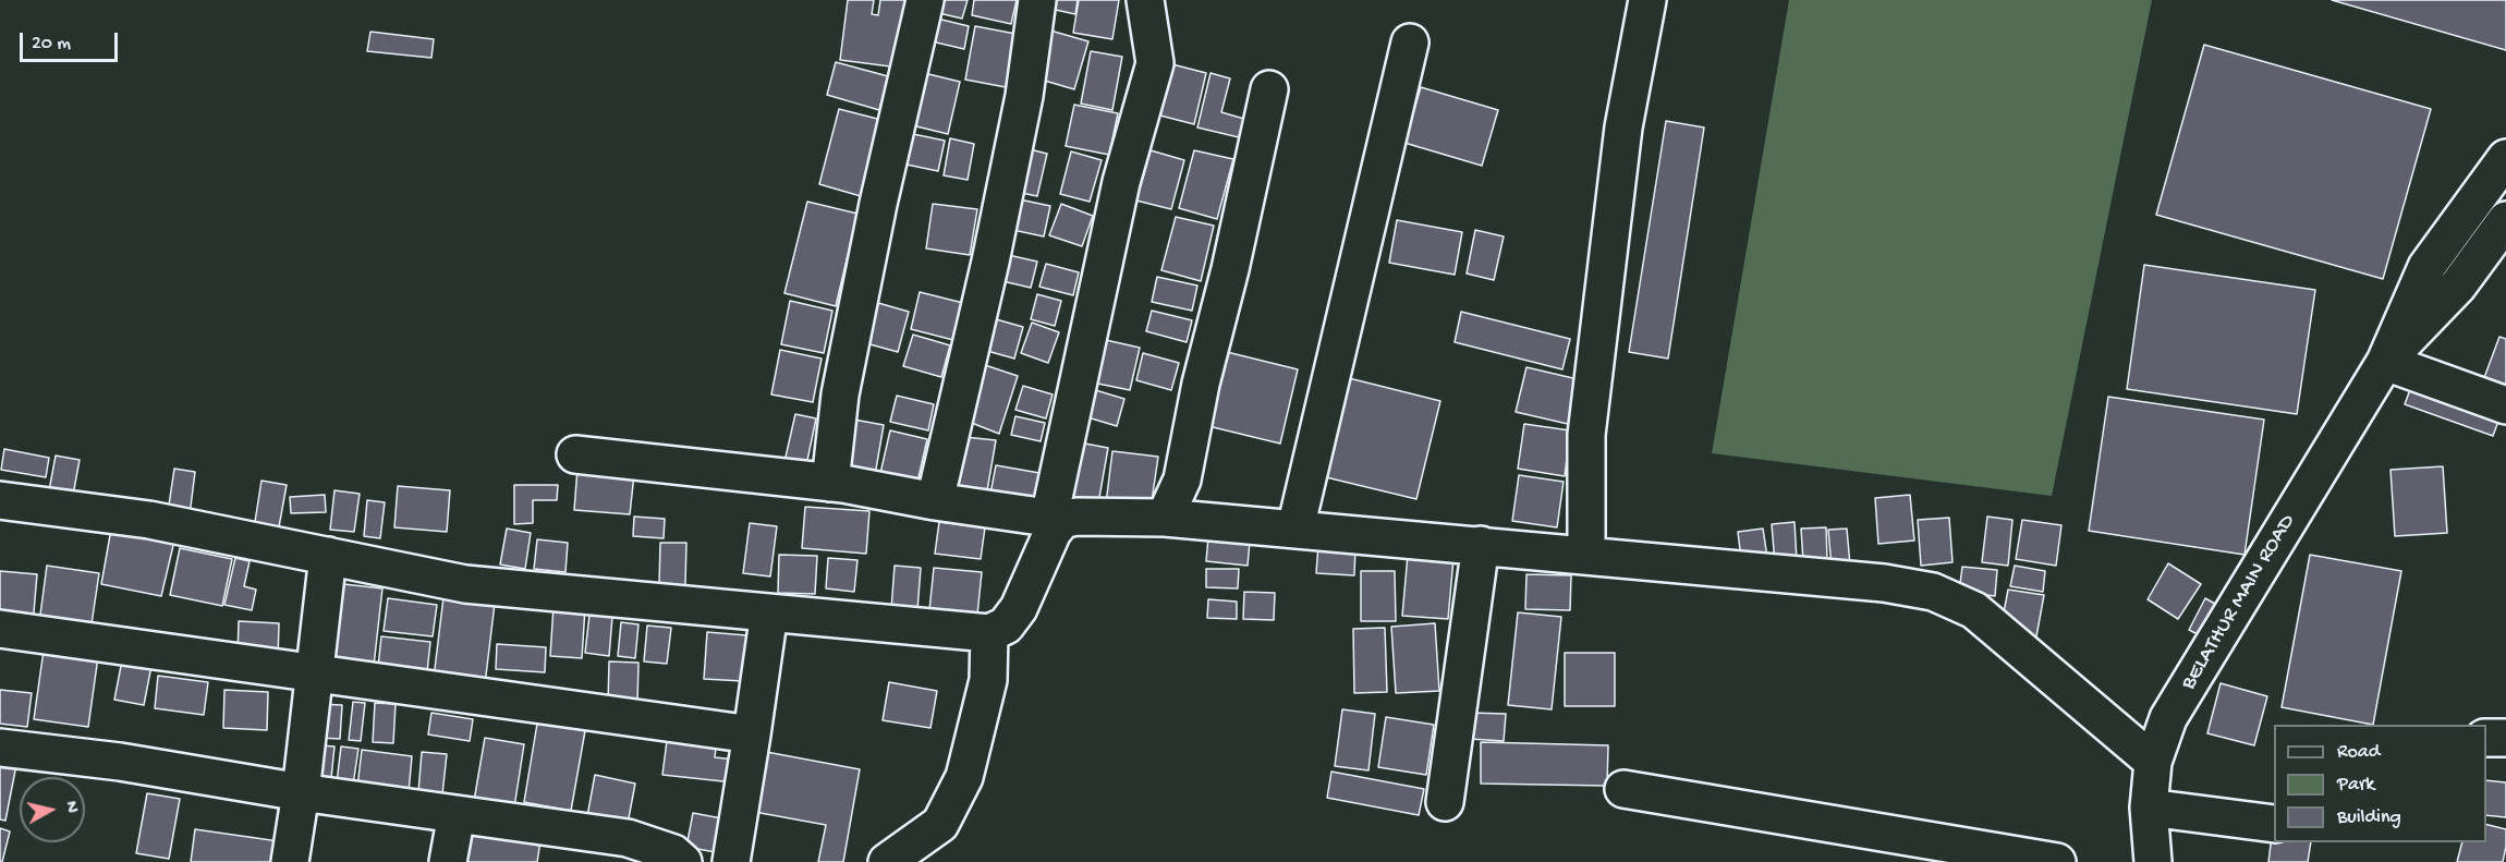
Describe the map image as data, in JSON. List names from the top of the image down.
{
  "streets": {
    "street": ["BELATHUR MAIN ROAD"]
  },
  "legend": ["Road", "Park", "Building"],
  "scale_bar": "20 m",
  "north": "right"
}
